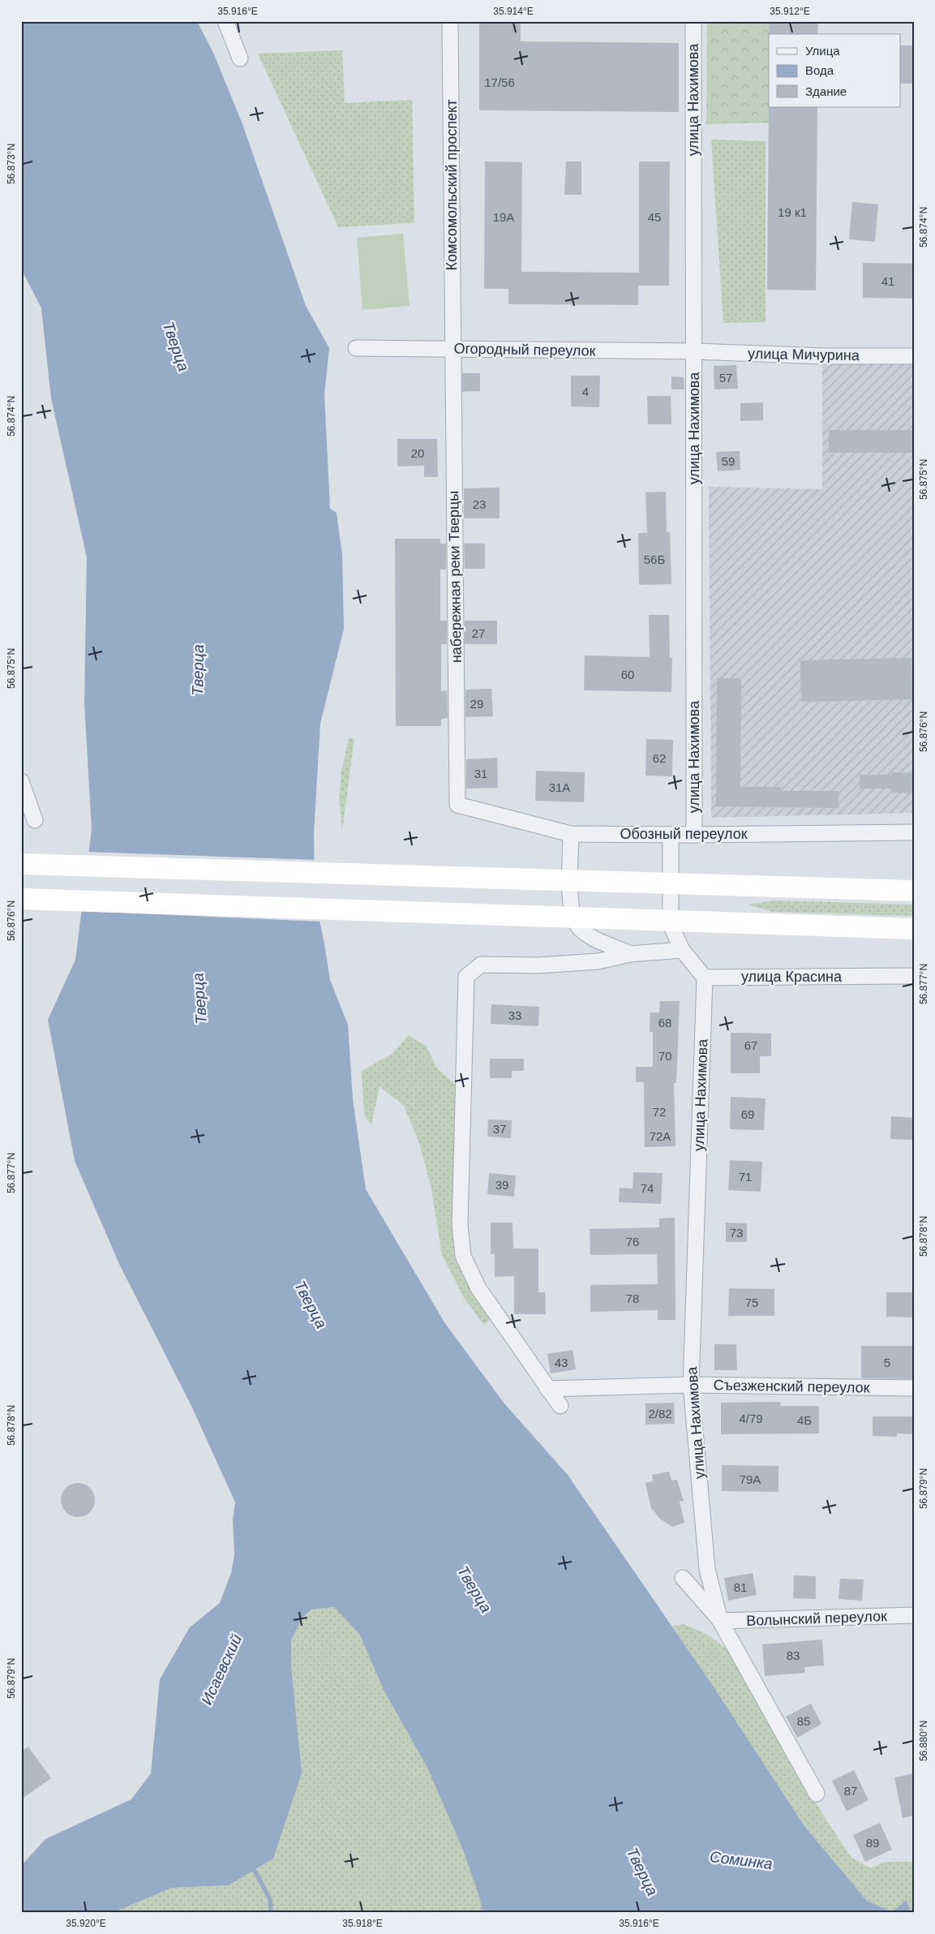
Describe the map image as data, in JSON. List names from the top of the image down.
{
  "streets": {
    "street": [
      "улица Нахимова",
      "Комсомольский проспект",
      "Огородный переулок",
      "улица Мичурина",
      "набережная реки Тверцы",
      "Обозный переулок",
      "улица Красина",
      "Съезженский переулок",
      "Волынский переулок"
    ]
  },
  "crossings": [
    ["улица Нахимова", "Огородный переулок"],
    ["улица Нахимова", "улица Мичурина"],
    ["улица Нахимова", "Обозный переулок"],
    ["улица Нахимова", "улица Красина"],
    ["улица Нахимова", "Съезженский переулок"],
    ["улица Нахимова", "Волынский переулок"],
    ["Комсомольский проспект", "Огородный переулок"],
    ["Комсомольский проспект", "набережная реки Тверцы"],
    ["Огородный переулок", "улица Мичурина"],
    ["Огородный переулок", "набережная реки Тверцы"],
    ["набережная реки Тверцы", "Обозный переулок"]
  ],
  "water": ["Тверца", "Исаевский", "Соминка"],
  "house_numbers": [
    "17/56",
    "19 к1",
    "19А",
    "45",
    "41",
    "57",
    "4",
    "20",
    "59",
    "23",
    "56Б",
    "27",
    "60",
    "29",
    "62",
    "31",
    "31А",
    "33",
    "68",
    "67",
    "70",
    "72",
    "69",
    "37",
    "72А",
    "71",
    "39",
    "74",
    "73",
    "76",
    "78",
    "75",
    "43",
    "5",
    "2/82",
    "4/79",
    "4Б",
    "79А",
    "81",
    "83",
    "85",
    "87",
    "89"
  ],
  "legend": ["Улица", "Вода", "Здание"],
  "coordinates": [
    "35.916°E",
    "35.914°E",
    "35.912°E",
    "56.873°N",
    "56.874°N",
    "56.875°N",
    "56.876°N",
    "56.877°N",
    "56.878°N",
    "56.879°N",
    "56.880°N",
    "35.920°E",
    "35.918°E"
  ]
}
